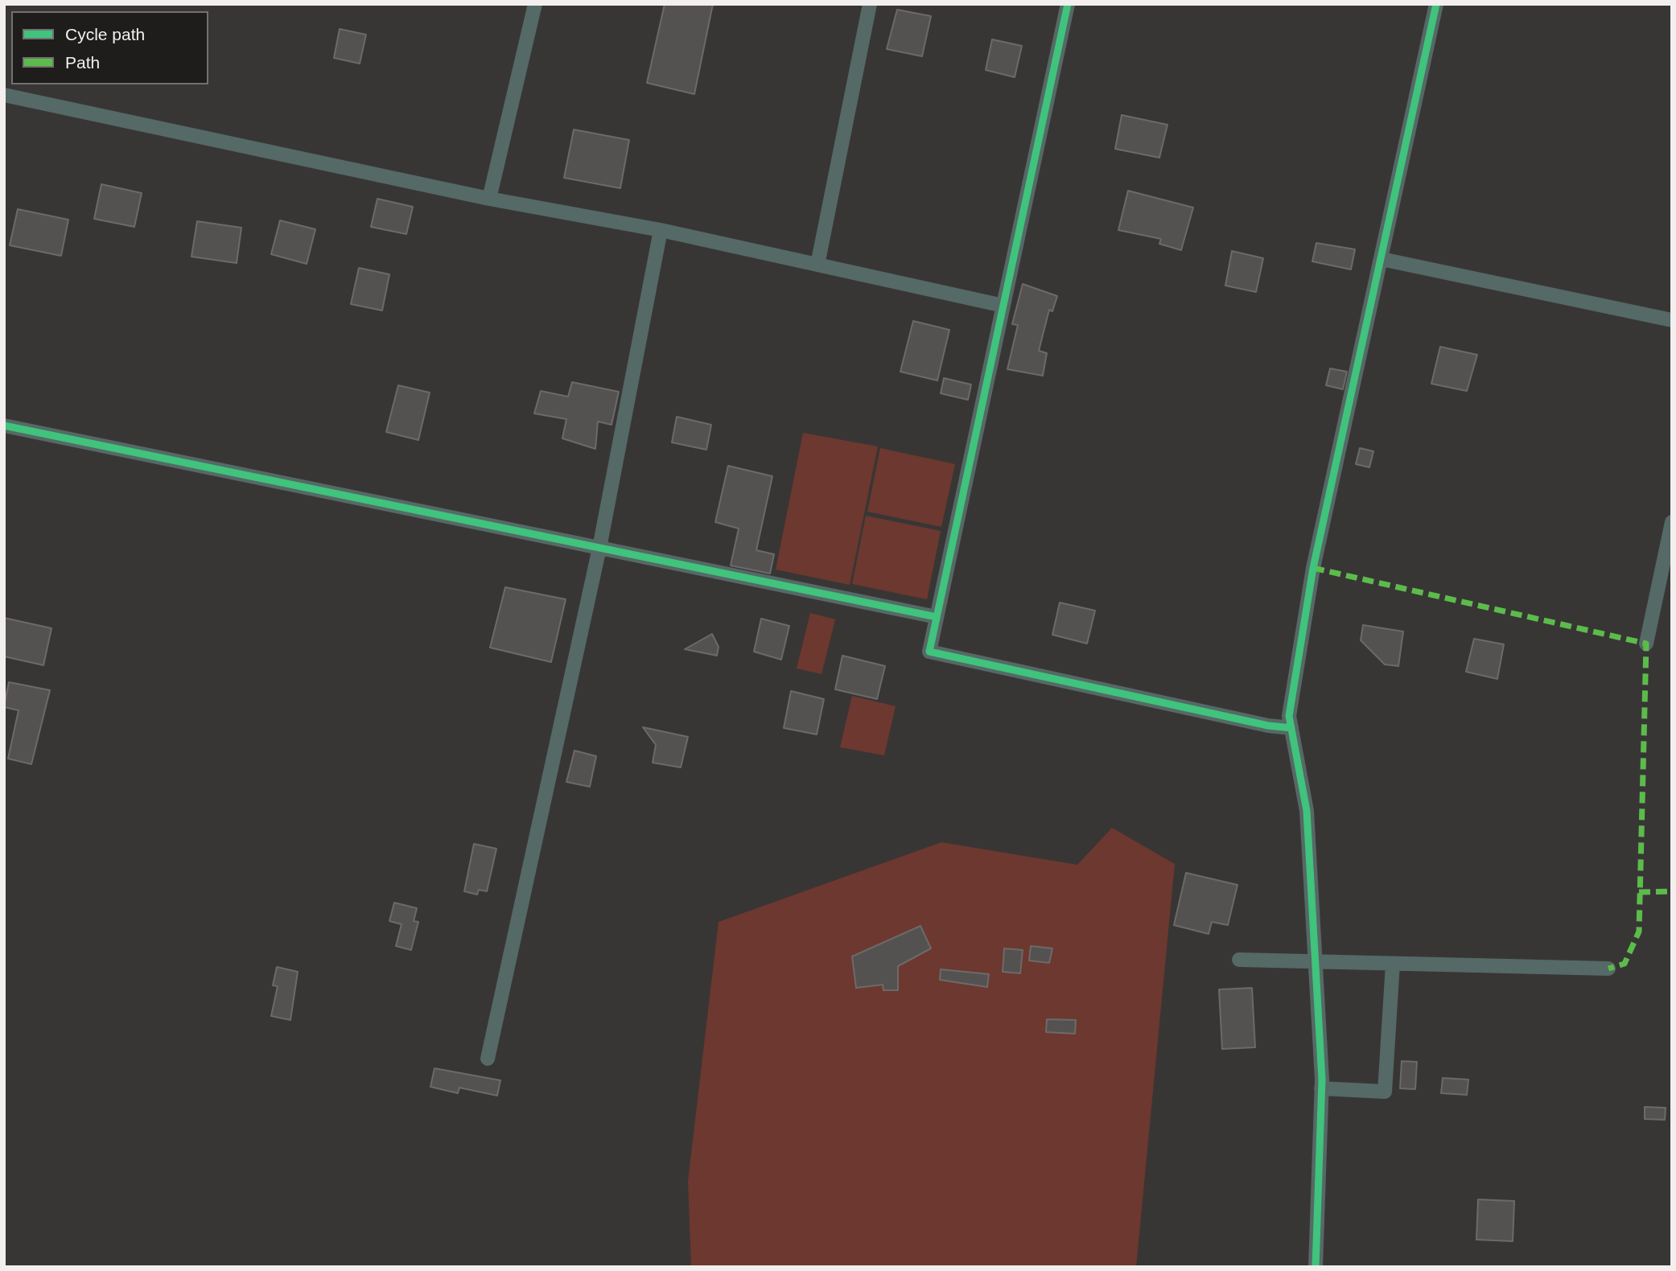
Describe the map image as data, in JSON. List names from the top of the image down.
{
  "legend": ["Cycle path", "Path"]
}
